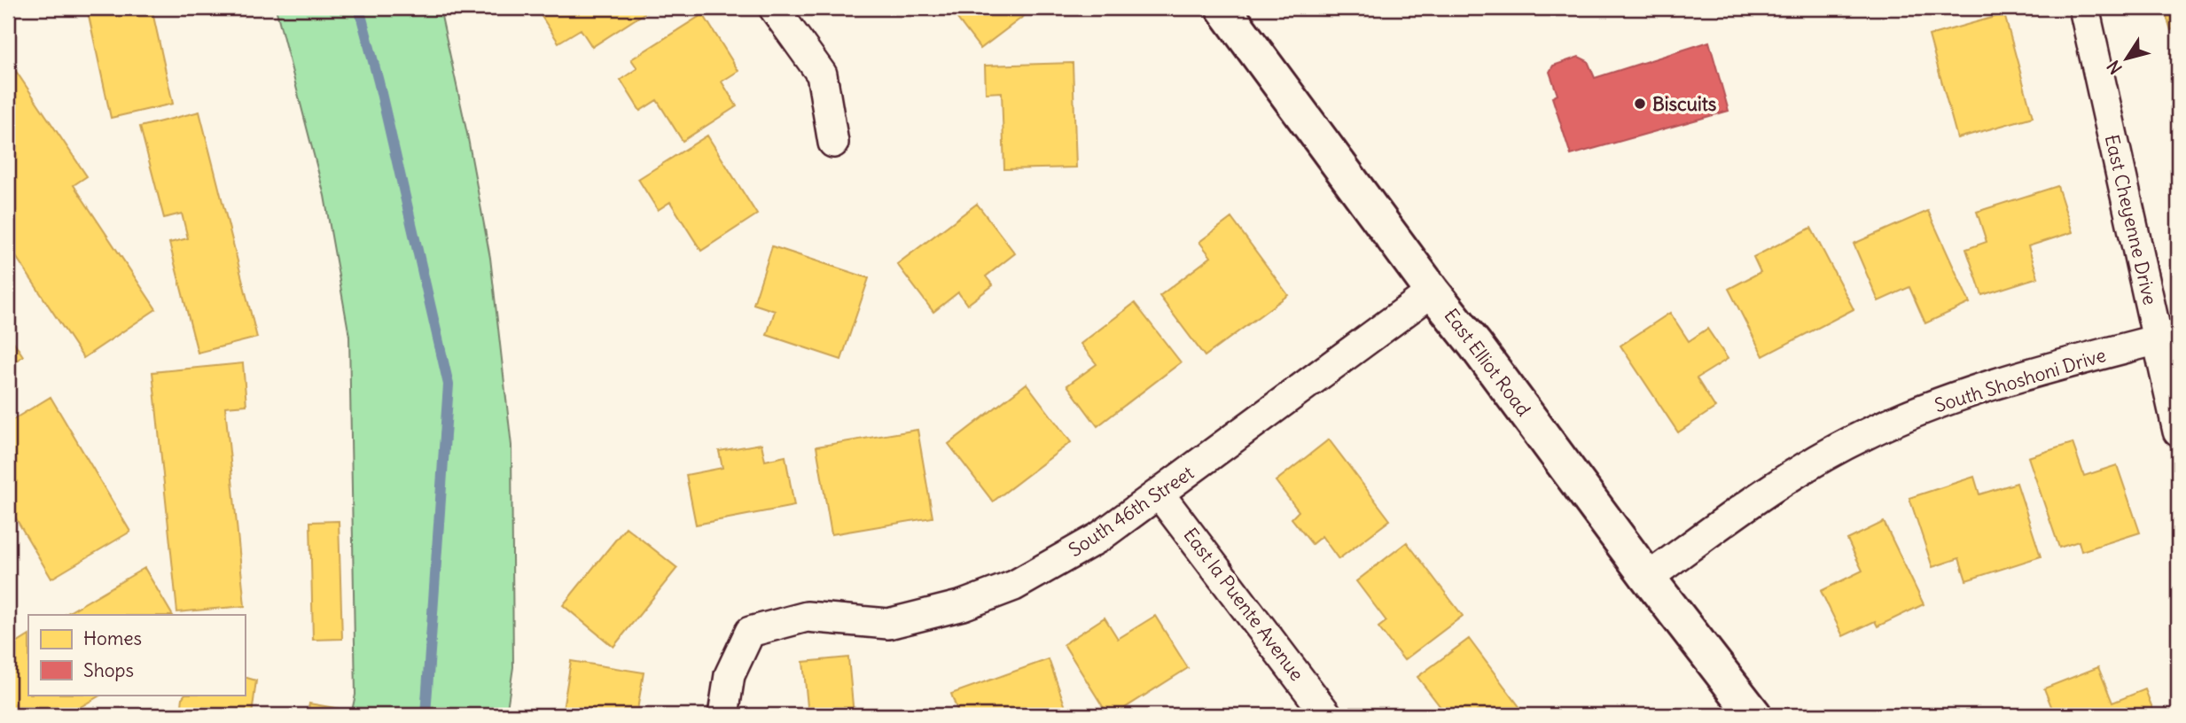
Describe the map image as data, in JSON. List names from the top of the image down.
{
  "streets": {
    "main road": ["East Elliot Road"],
    "street": [
      "East Cheyenne Drive",
      "South Shoshoni Drive",
      "South 46th Street",
      "East la Puente Avenue"
    ]
  },
  "crossings": [
    ["East Cheyenne Drive", "South Shoshoni Drive"],
    ["East Elliot Road", "South Shoshoni Drive"],
    ["East Elliot Road", "South 46th Street"],
    ["South 46th Street", "East la Puente Avenue"]
  ],
  "places": ["Biscuits"],
  "legend": ["Homes", "Shops"],
  "north": "bottom left"
}
